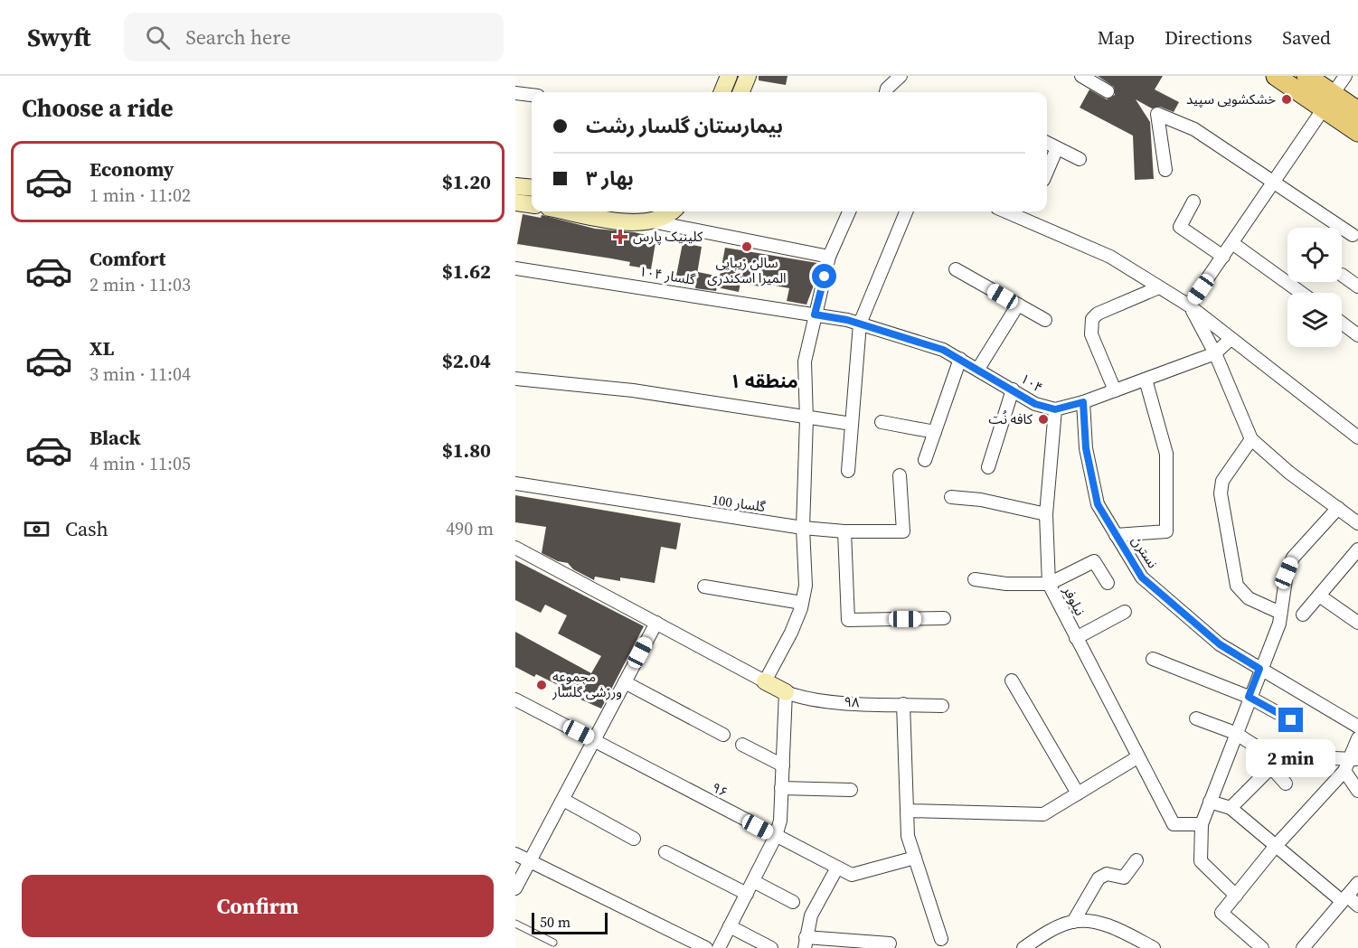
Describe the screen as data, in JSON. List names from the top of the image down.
{
  "streets": {
    "main road": ["۹۸"],
    "street": [
      "گلسار ۱۰۴",
      "۱۰۴",
      "گلسار 100",
      "نسترن",
      "نیلوفر",
      "۹۶"
    ]
  },
  "crossings": [
    ["گلسار ۱۰۴", "۱۰۴"],
    ["۱۰۴", "نیلوفر"]
  ],
  "districts": ["منطقه ۱"],
  "places": {
    "other": [
      "خشکشویی سپید",
      "سالن زیبایی المیرا اسکندری",
      "کافه نُت",
      "مجموعه ورزشی گلسار"
    ],
    "health": ["کلینیک پارس"]
  },
  "scale_bar": "50 m",
  "page": {
    "header": "Swyft",
    "search": "Search here",
    "nav": ["Map", "Directions", "Saved"],
    "heading": "Choose a ride",
    "banner": ["بیمارستان گلسار رشت", "بهار ۳"],
    "list": [
      {
        "name": "Economy",
        "note": "1 min · 11:02",
        "value": "$1.20"
      },
      {
        "name": "Comfort",
        "note": "2 min · 11:03",
        "value": "$1.62"
      },
      {
        "name": "XL",
        "note": "3 min · 11:04",
        "value": "$2.04"
      },
      {
        "name": "Black",
        "note": "4 min · 11:05",
        "value": "$1.80"
      }
    ],
    "pay": ["Cash", "490 m"],
    "bubble": "2 min",
    "buttons": "Confirm",
    "scale": "50 m"
  }
}
